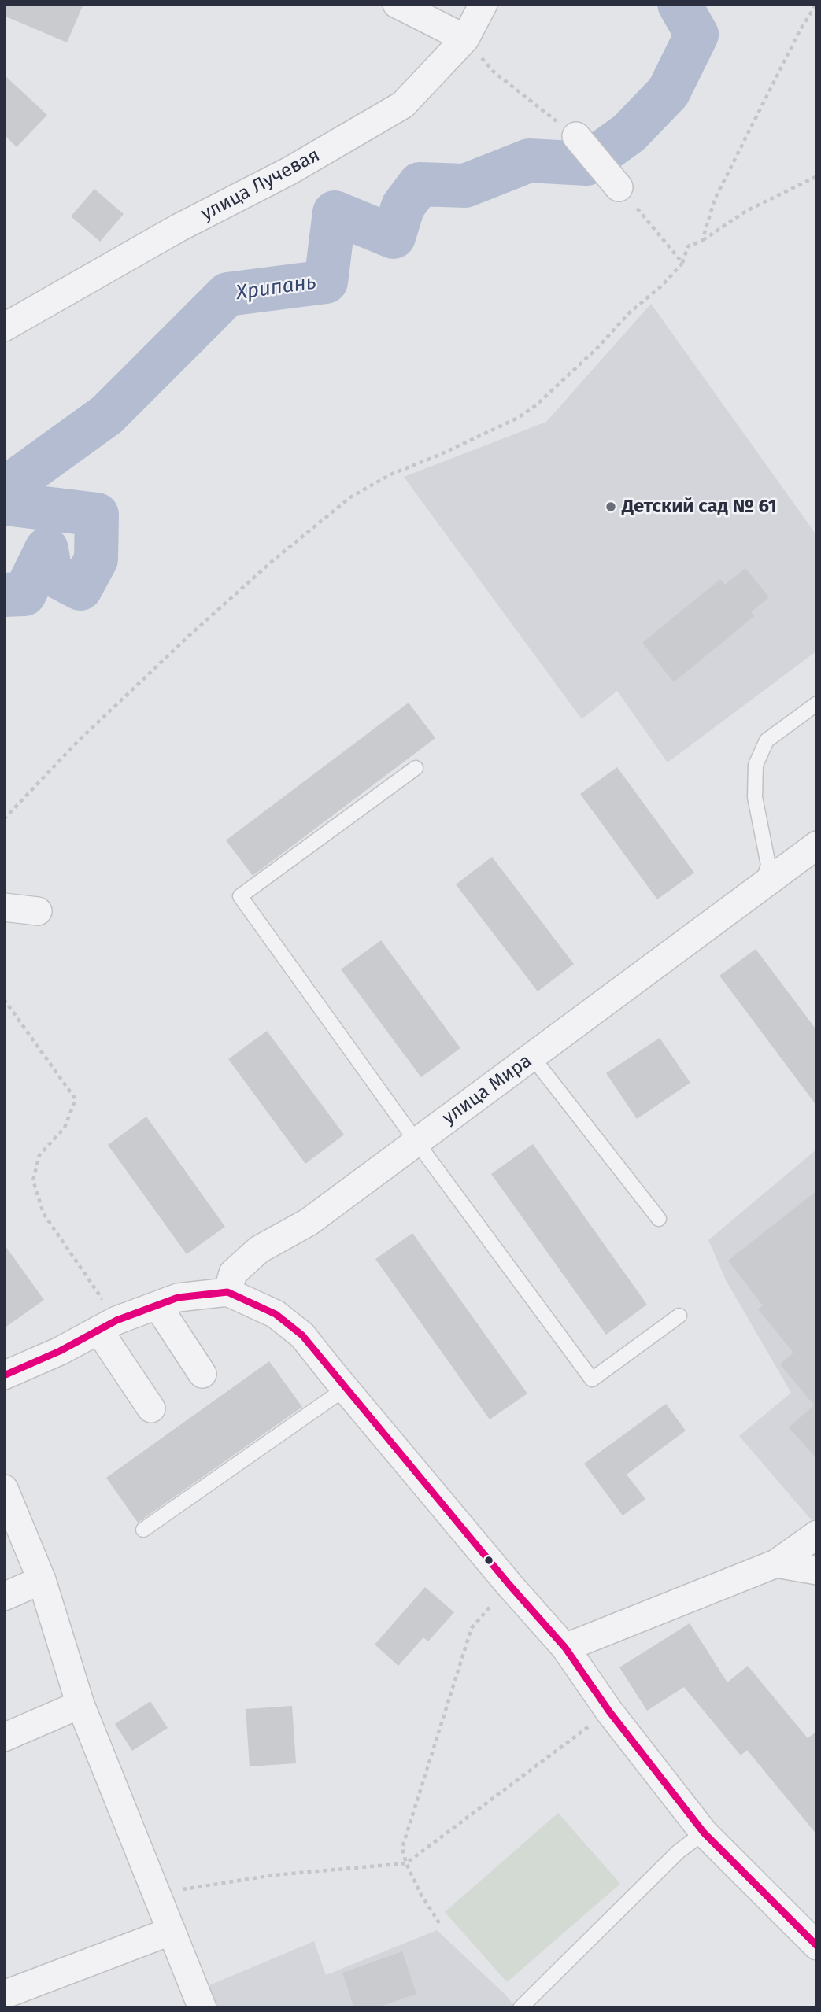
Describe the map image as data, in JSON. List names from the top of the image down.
{
  "streets": {
    "street": ["улица Лучевая", "улица Мира"]
  },
  "water": ["Хрипань"],
  "places": ["Детский сад № 61"]
}
